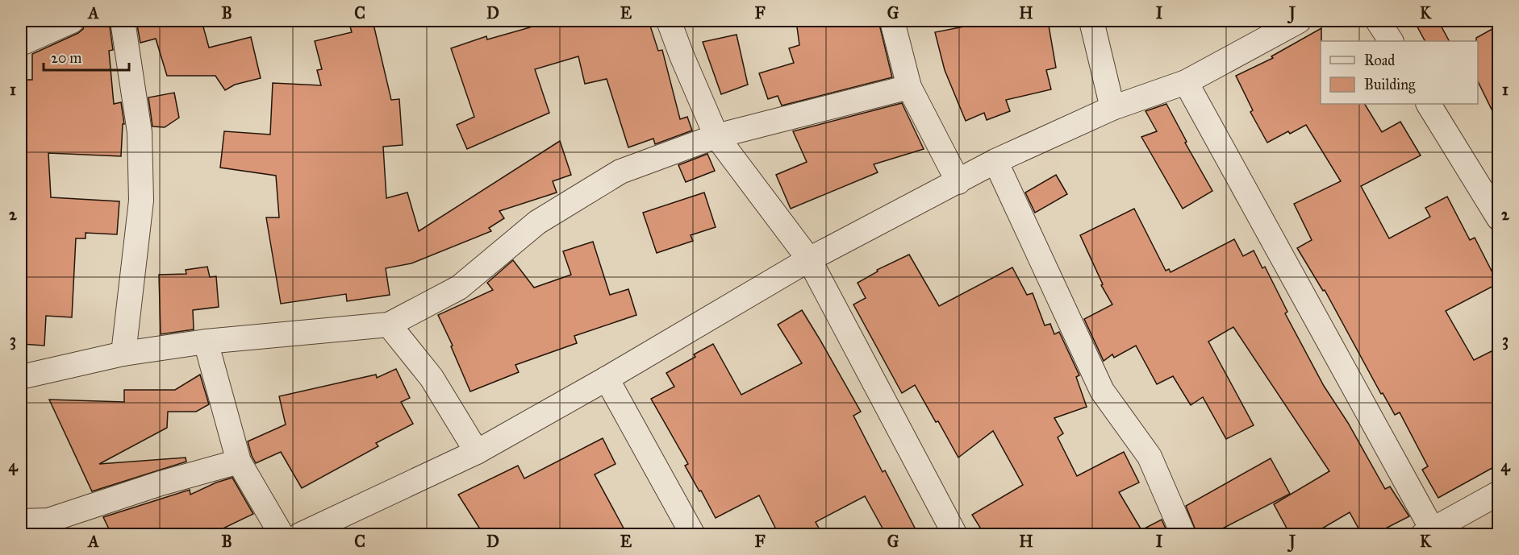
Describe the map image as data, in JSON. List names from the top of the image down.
{
  "legend": ["Road", "Building"],
  "scale_bar": "20 m",
  "grid": {
    "columns": [
      "A",
      "B",
      "C",
      "D",
      "E",
      "F",
      "G",
      "H",
      "I",
      "J",
      "K"
    ],
    "rows": [
      "1",
      "2",
      "3",
      "4"
    ]
  }
}
